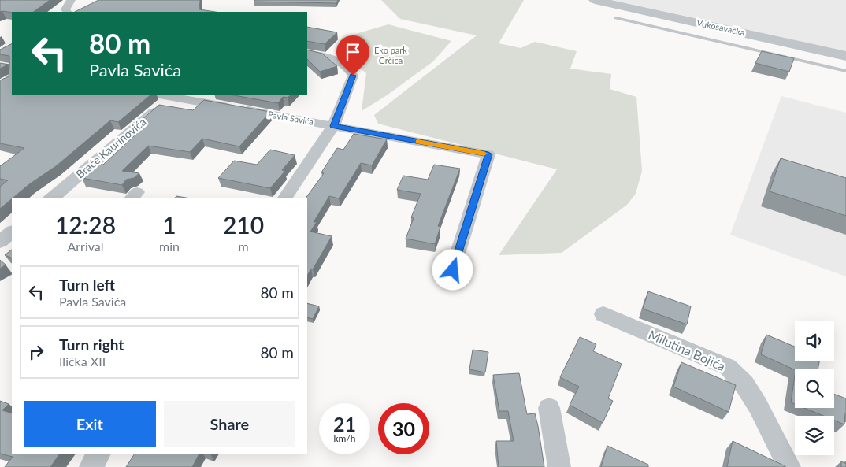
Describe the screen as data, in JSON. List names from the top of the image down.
{
  "streets": {
    "street": [
      "Vukosavačka",
      "Pavla Savića",
      "Braće Kaurinovića",
      "Milutina Bojića"
    ]
  },
  "crossings": [
    ["Pavla Savića", "Braće Kaurinovića"]
  ],
  "parks": ["Eko park Grčica"],
  "page": {
    "turn": ["80 m", "Pavla Savića"],
    "eta": [
      "12:28",
      "Arrival",
      "1",
      "min",
      "210",
      "m"
    ],
    "list": [
      {
        "name": "Turn left",
        "note": "Pavla Savića",
        "value": "80 m"
      },
      {
        "name": "Turn right",
        "note": "Ilićka XII",
        "value": "80 m"
      }
    ],
    "buttons": ["Exit", "Share"],
    "speed": "21 km/h",
    "limit": "30"
  }
}
